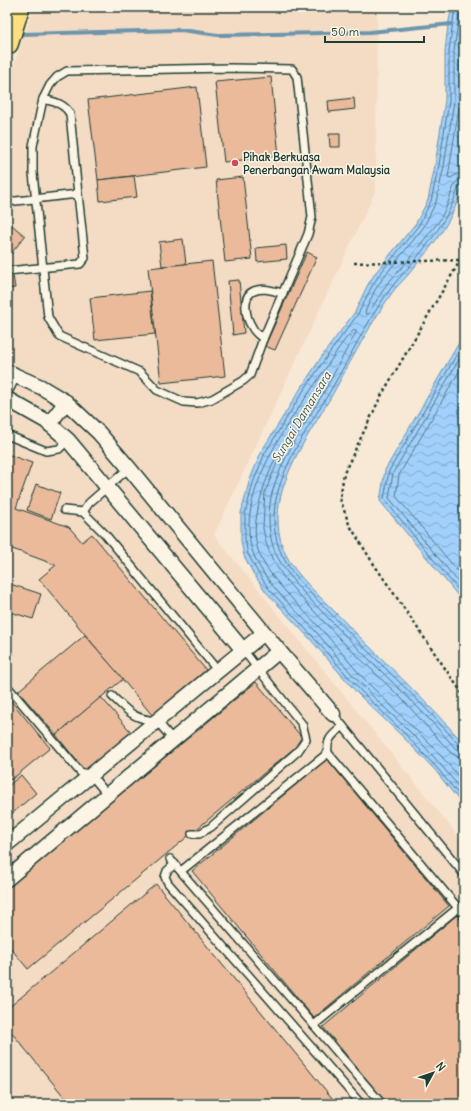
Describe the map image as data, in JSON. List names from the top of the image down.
{
  "water": ["Sungai Damansara"],
  "places": ["Pihak Berkuasa Penerbangan Awam Malaysia"],
  "scale_bar": "50 m",
  "north": "top right"
}
